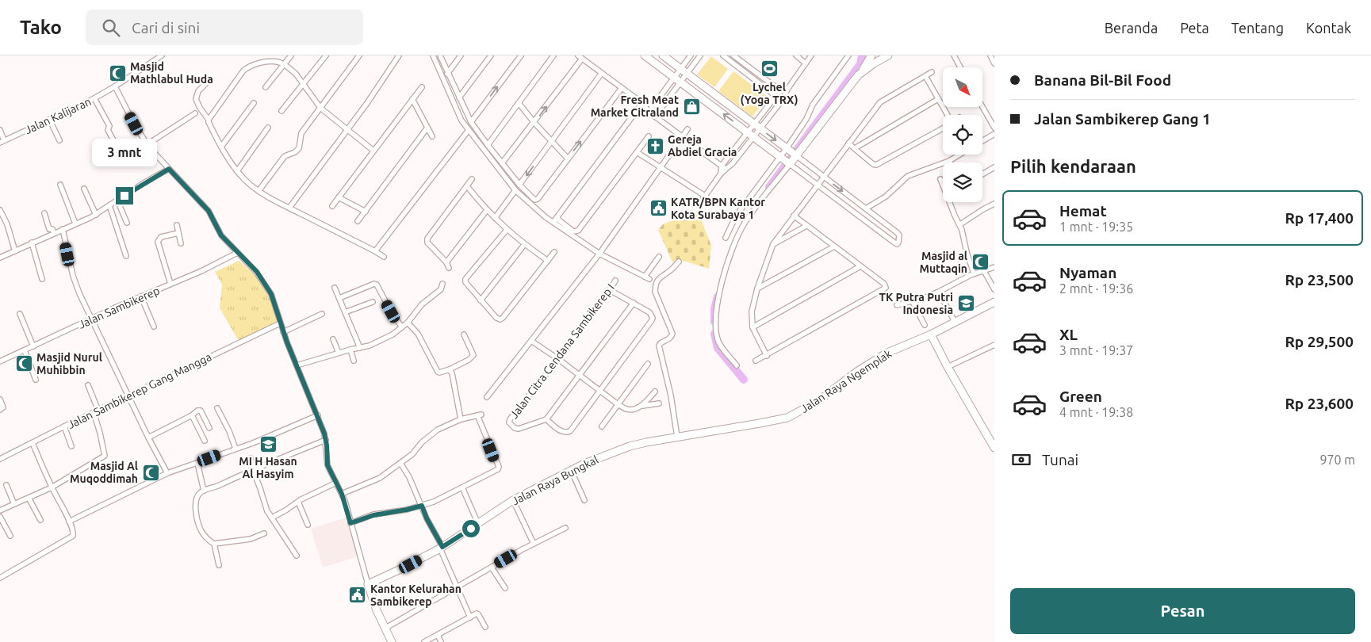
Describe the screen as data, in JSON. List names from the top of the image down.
{
  "streets": {
    "street": [
      "Jalan Kalijaran",
      "Jalan Sambikerep",
      "Jalan Citra Cendana Sambikerep I",
      "Jalan Raya Ngemplak",
      "Jalan Sambikerep Gang Mangga",
      "Jalan Raya Bungkal"
    ]
  },
  "crossings": [
    ["Jalan Raya Ngemplak", "Jalan Raya Bungkal"]
  ],
  "places": {
    "sports": ["Lychel (Yoga TRX)"],
    "mosque": [
      "Masjid Mathlabul Huda",
      "Masjid al Muttaqin",
      "Masjid Nurul Muhibbin",
      "Masjid Al Muqoddimah"
    ],
    "shop": ["Fresh Meat Market Citraland"],
    "church": ["Gereja Abdiel Gracia"],
    "public building": ["KATR/BPN Kantor Kota Surabaya 1", "Kantor Kelurahan Sambikerep"],
    "school or university": ["TK Putra Putri Indonesia", "MI H Hasan Al Hasyim"]
  },
  "north": "bottom right",
  "page": {
    "header": "Tako",
    "search": "Cari di sini",
    "nav": [
      "Beranda",
      "Peta",
      "Tentang",
      "Kontak"
    ],
    "banner": ["Banana Bil-Bil Food", "Jalan Sambikerep Gang 1"],
    "bubble": "3 mnt",
    "heading": "Pilih kendaraan",
    "list": [
      {
        "name": "Hemat",
        "note": "1 mnt · 19:35",
        "value": "Rp 17,400"
      },
      {
        "name": "Nyaman",
        "note": "2 mnt · 19:36",
        "value": "Rp 23,500"
      },
      {
        "name": "XL",
        "note": "3 mnt · 19:37",
        "value": "Rp 29,500"
      },
      {
        "name": "Green",
        "note": "4 mnt · 19:38",
        "value": "Rp 23,600"
      }
    ],
    "pay": ["Tunai", "970 m"],
    "buttons": "Pesan"
  }
}
